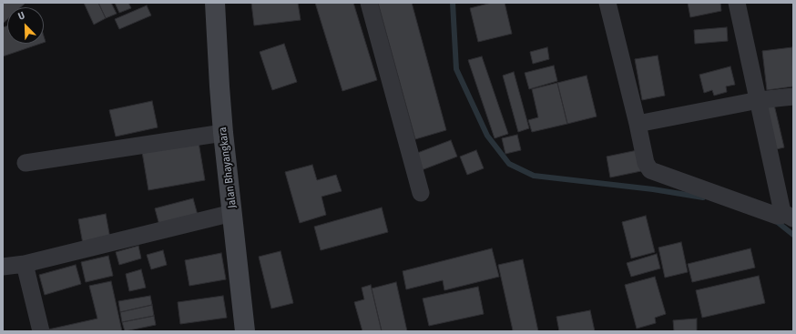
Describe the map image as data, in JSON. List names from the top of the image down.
{
  "streets": {
    "street": ["Jalan Bhayangkara"]
  },
  "north": "top left"
}
